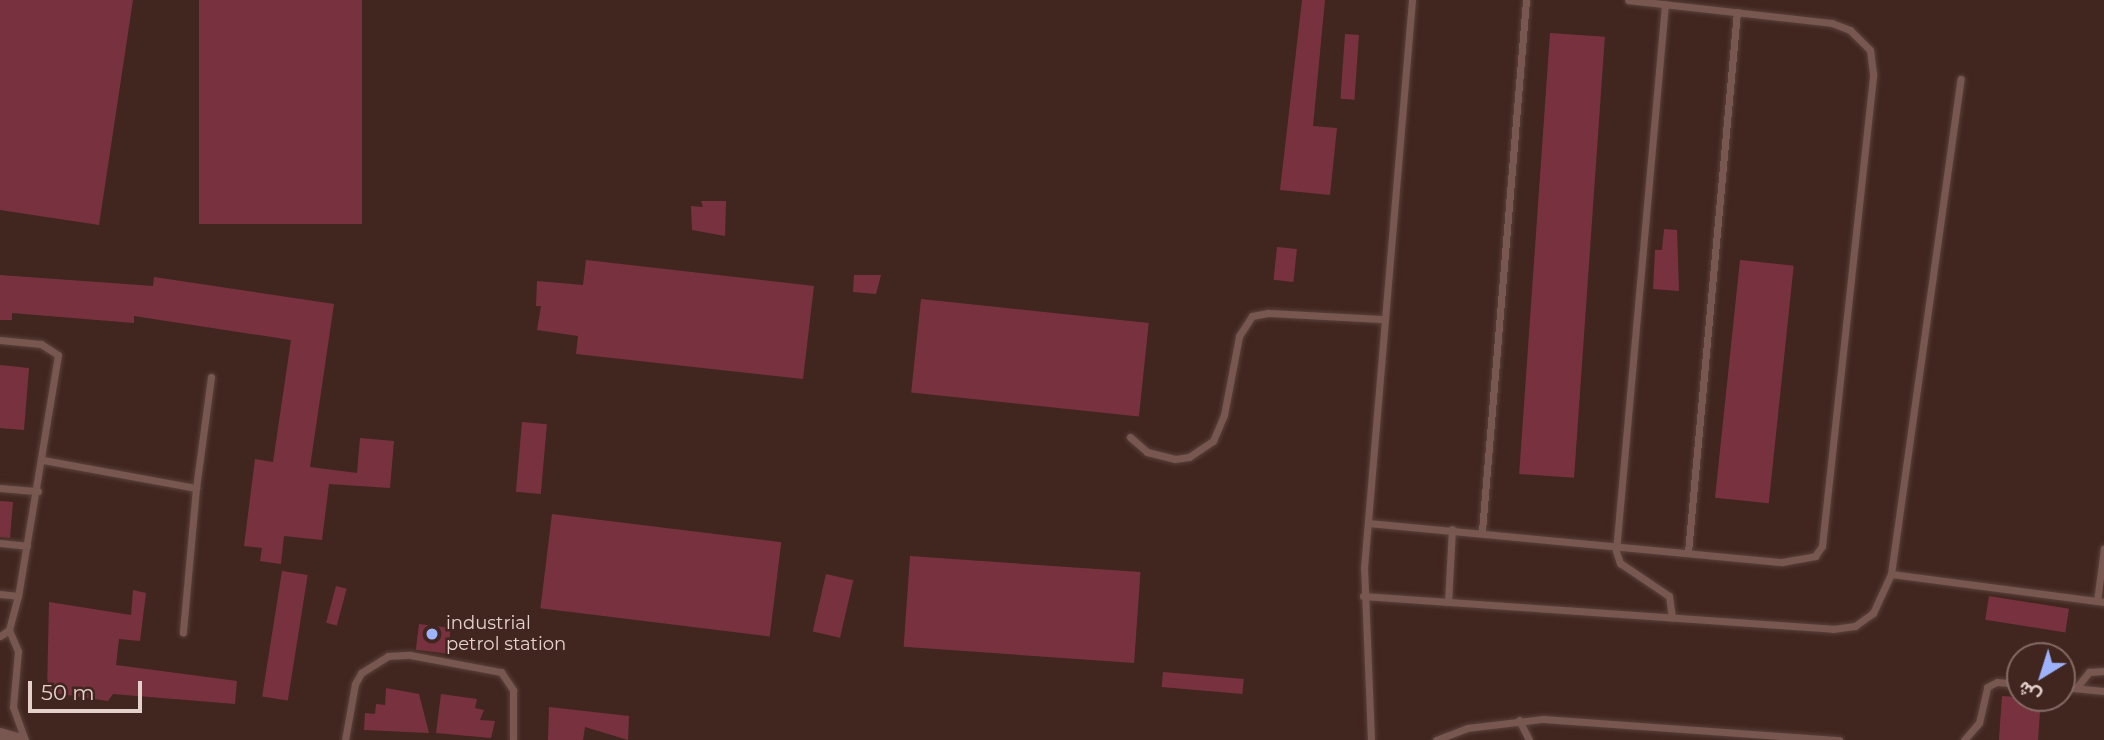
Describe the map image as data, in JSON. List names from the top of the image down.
{
  "places": ["industrial petrol station"],
  "scale_bar": "50 m",
  "north": "bottom left"
}
